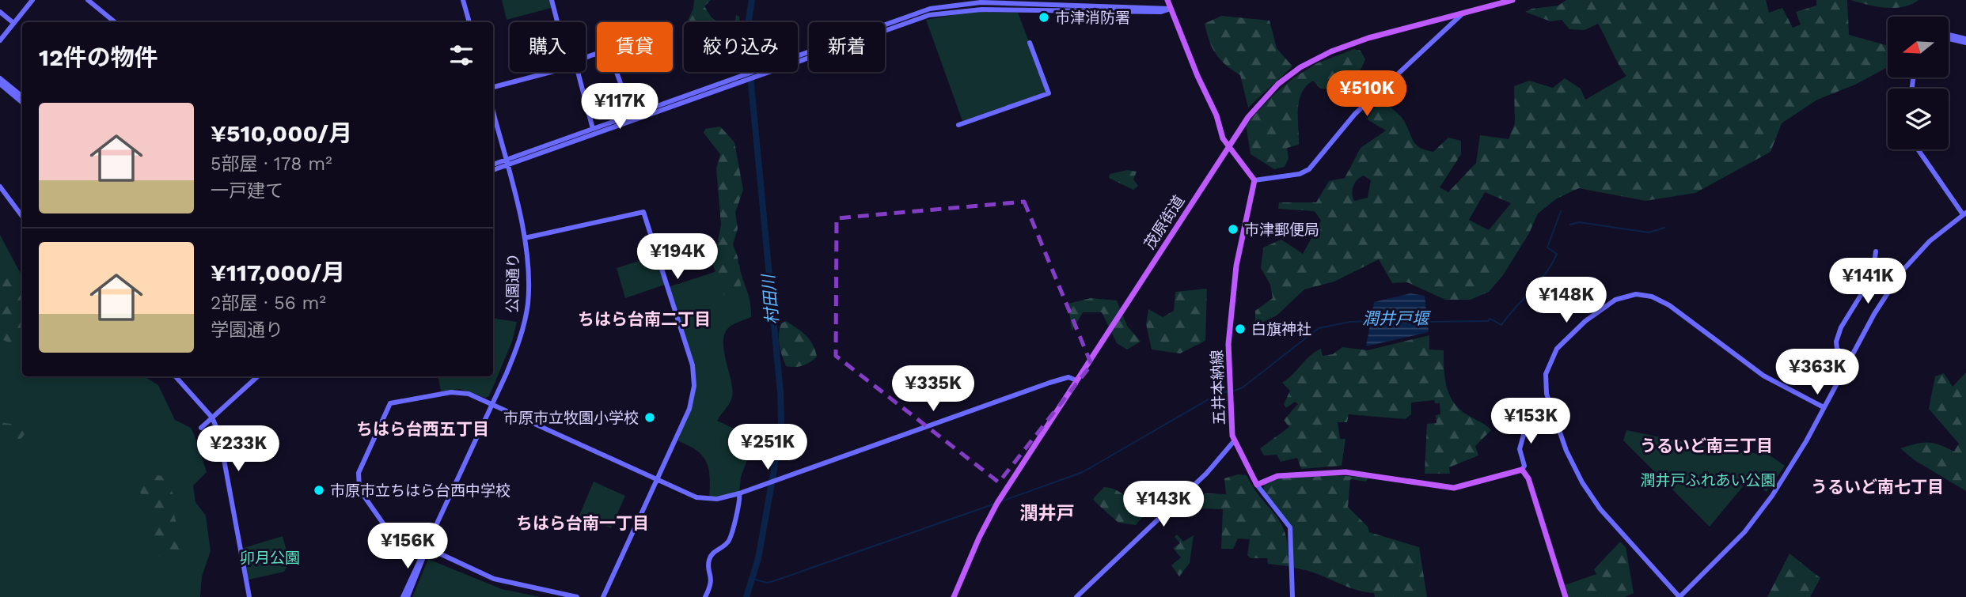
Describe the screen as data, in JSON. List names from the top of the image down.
{
  "streets": {
    "main road": ["茂原街道", "五井本納線"],
    "street": ["公園通り"]
  },
  "districts": [
    "ちはら台南二丁目",
    "ちはら台西五丁目",
    "うるいど南三丁目",
    "うるいど南七丁目",
    "潤井戸",
    "ちはら台南一丁目"
  ],
  "water": ["村田川", "潤井戸堰"],
  "parks": ["潤井戸ふれあい公園", "卯月公園"],
  "places": [
    "市津消防署",
    "市津郵便局",
    "白旗神社",
    "市原市立牧園小学校",
    "市原市立ちはら台西中学校"
  ],
  "north": "left",
  "page": {
    "chip": [
      "購入",
      "賃貸",
      "絞り込み",
      "新着"
    ],
    "heading": "12件の物件",
    "price": [
      "¥510K",
      "¥117K",
      "¥194K",
      "¥141K",
      "¥148K",
      "¥363K",
      "¥335K",
      "¥153K",
      "¥251K",
      "¥233K",
      "¥143K",
      "¥156K"
    ],
    "list": [
      {
        "name": "¥510,000/月",
        "note": "5部屋 · 178 m² · 一戸建て"
      },
      {
        "name": "¥117,000/月",
        "note": "2部屋 · 56 m² · 学園通り"
      }
    ]
  }
}
